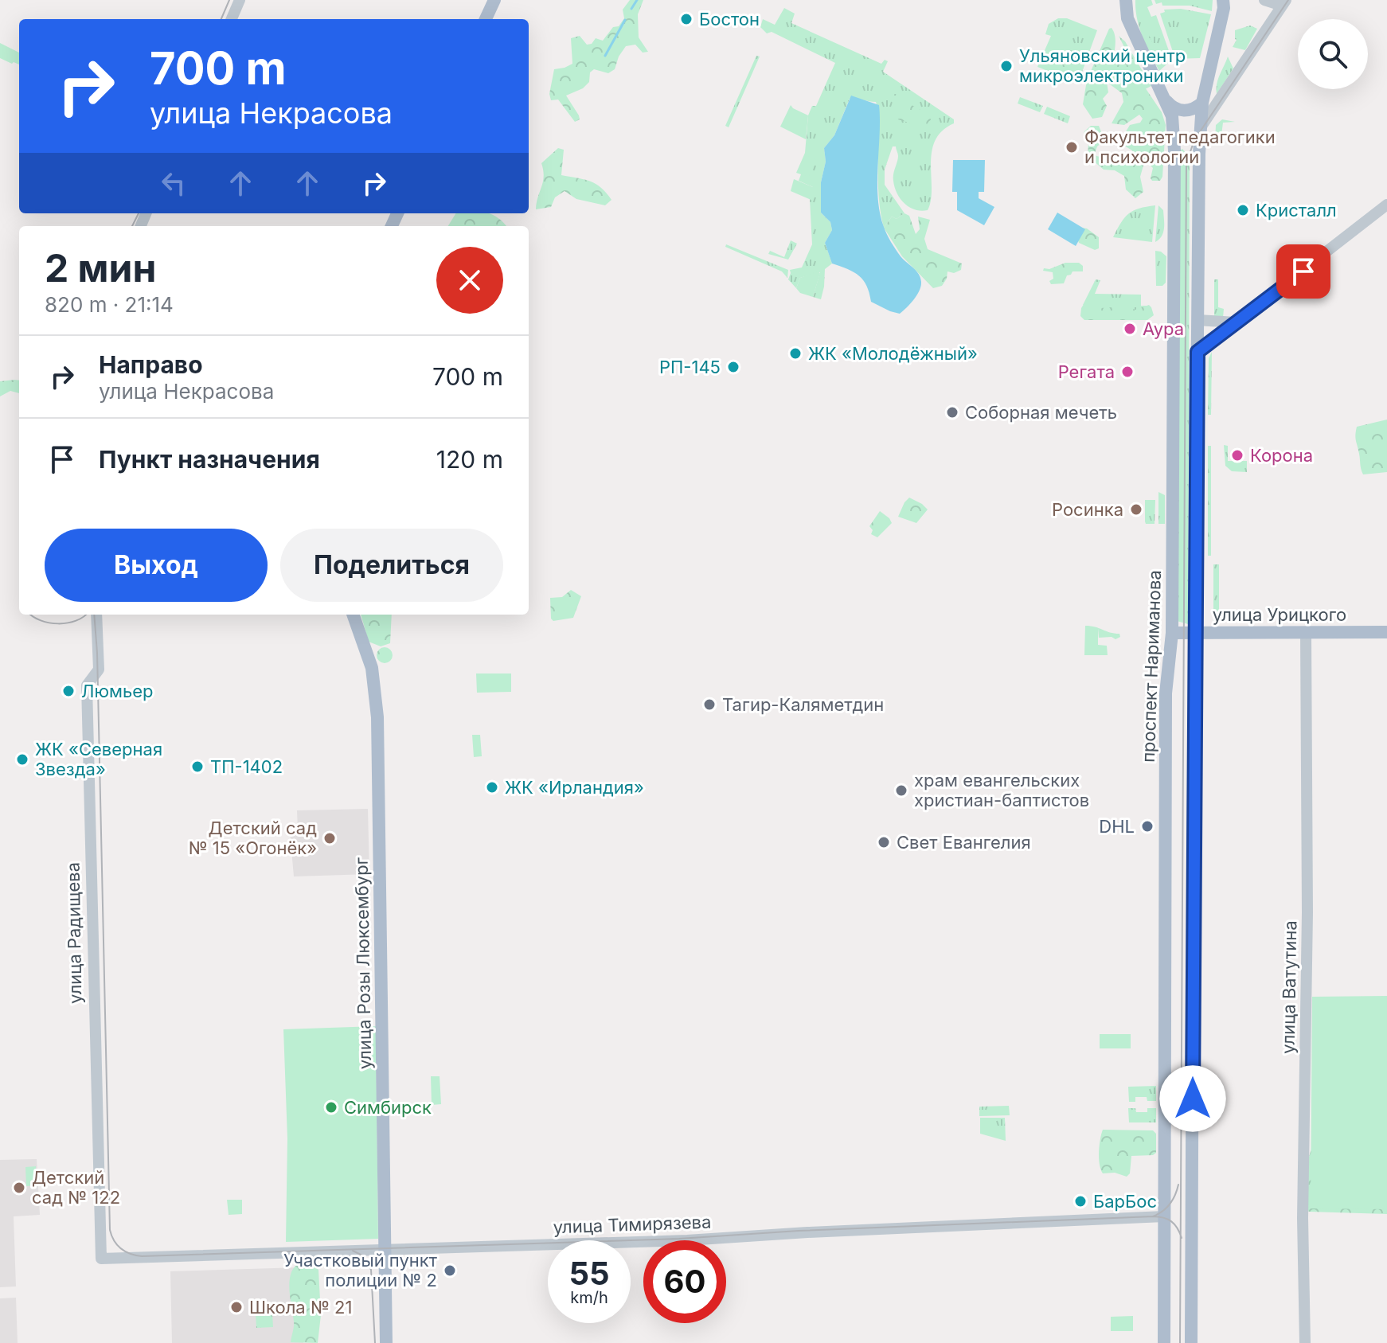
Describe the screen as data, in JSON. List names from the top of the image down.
{
  "streets": {
    "main road": ["улица Урицкого", "проспект Нариманова", "улица Розы Люксембург"],
    "street": ["улица Радищева", "улица Ватутина", "улица Тимирязева"]
  },
  "crossings": [
    ["улица Урицкого", "проспект Нариманова"],
    ["улица Урицкого", "улица Ватутина"],
    ["проспект Нариманова", "улица Тимирязева"],
    ["улица Радищева", "улица Тимирязева"],
    ["улица Розы Люксембург", "улица Тимирязева"]
  ],
  "places": [
    "Бостон",
    "Ульяновский центр микроэлектроники",
    "Факультет педагогики и психологии",
    "Кристалл",
    "Аура",
    "ЖК «Молодёжный»",
    "РП-145",
    "Регата",
    "Соборная мечеть",
    "Корона",
    "Росинка",
    "Люмьер",
    "Тагир-Каляметдин",
    "ЖК «Северная Звезда»",
    "ТП-1402",
    "ЖК «Ирландия»",
    "храм евангельских христиан-баптистов",
    "DHL",
    "Детский сад № 15 «Огонёк»",
    "Свет Евангелия",
    "Симбирск",
    "Детский сад № 122",
    "БарБос",
    "Участковый пункт полиции № 2",
    "Школа № 21"
  ],
  "page": {
    "turn": ["700 m", "улица Некрасова"],
    "heading": ["2 мин", "820 m · 21:14"],
    "list": [
      {
        "name": "Направо",
        "note": "улица Некрасова",
        "value": "700 m"
      },
      {
        "name": "Пункт назначения",
        "value": "120 m"
      }
    ],
    "buttons": ["Выход", "Поделиться"],
    "speed": "55 km/h",
    "limit": "60"
  }
}
